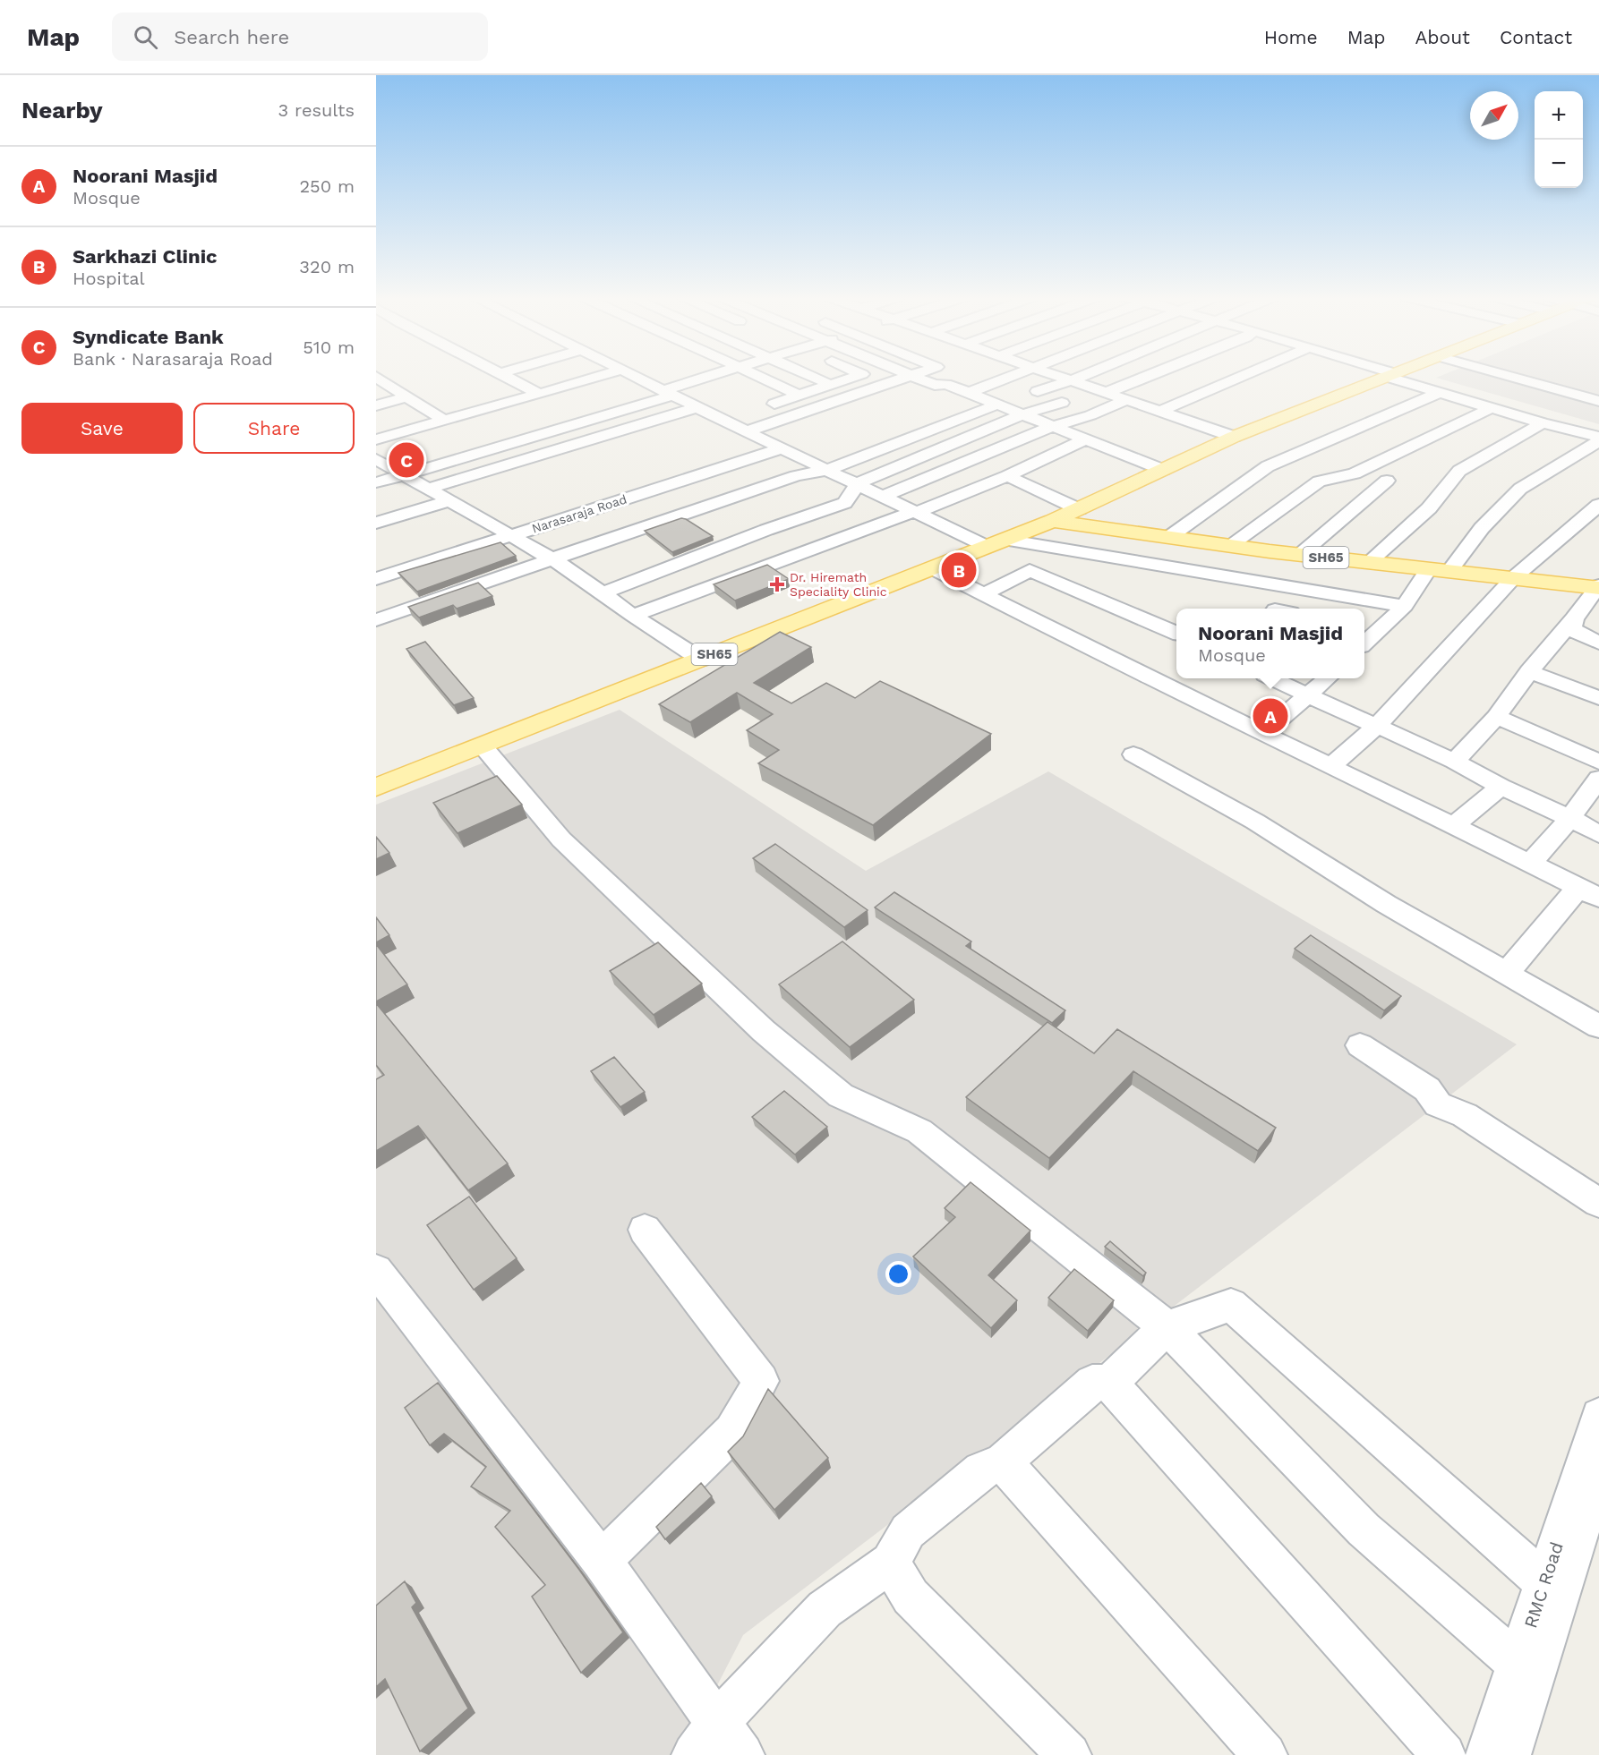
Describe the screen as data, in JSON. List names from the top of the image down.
{
  "streets": {
    "main road": ["SH65"],
    "street": ["Narasaraja Road", "RMC Road"]
  },
  "places": {
    "health": ["Dr. Hiremath Speciality Clinic"]
  },
  "north": "top right",
  "page": {
    "header": "Map",
    "search": "Search here",
    "nav": [
      "Home",
      "Map",
      "About",
      "Contact"
    ],
    "heading": ["Nearby", "3 results"],
    "map_buttons": ["+", "−"],
    "list": [
      {
        "mark": "A",
        "name": "Noorani Masjid",
        "note": "Mosque",
        "value": "250 m"
      },
      {
        "mark": "B",
        "name": "Sarkhazi Clinic",
        "note": "Hospital",
        "value": "320 m"
      },
      {
        "mark": "C",
        "name": "Syndicate Bank",
        "note": "Bank · Narasaraja Road",
        "value": "510 m"
      }
    ],
    "buttons": ["Save", "Share"],
    "pins": ["C", "B", "A"],
    "popup": ["Noorani Masjid", "Mosque"]
  }
}
